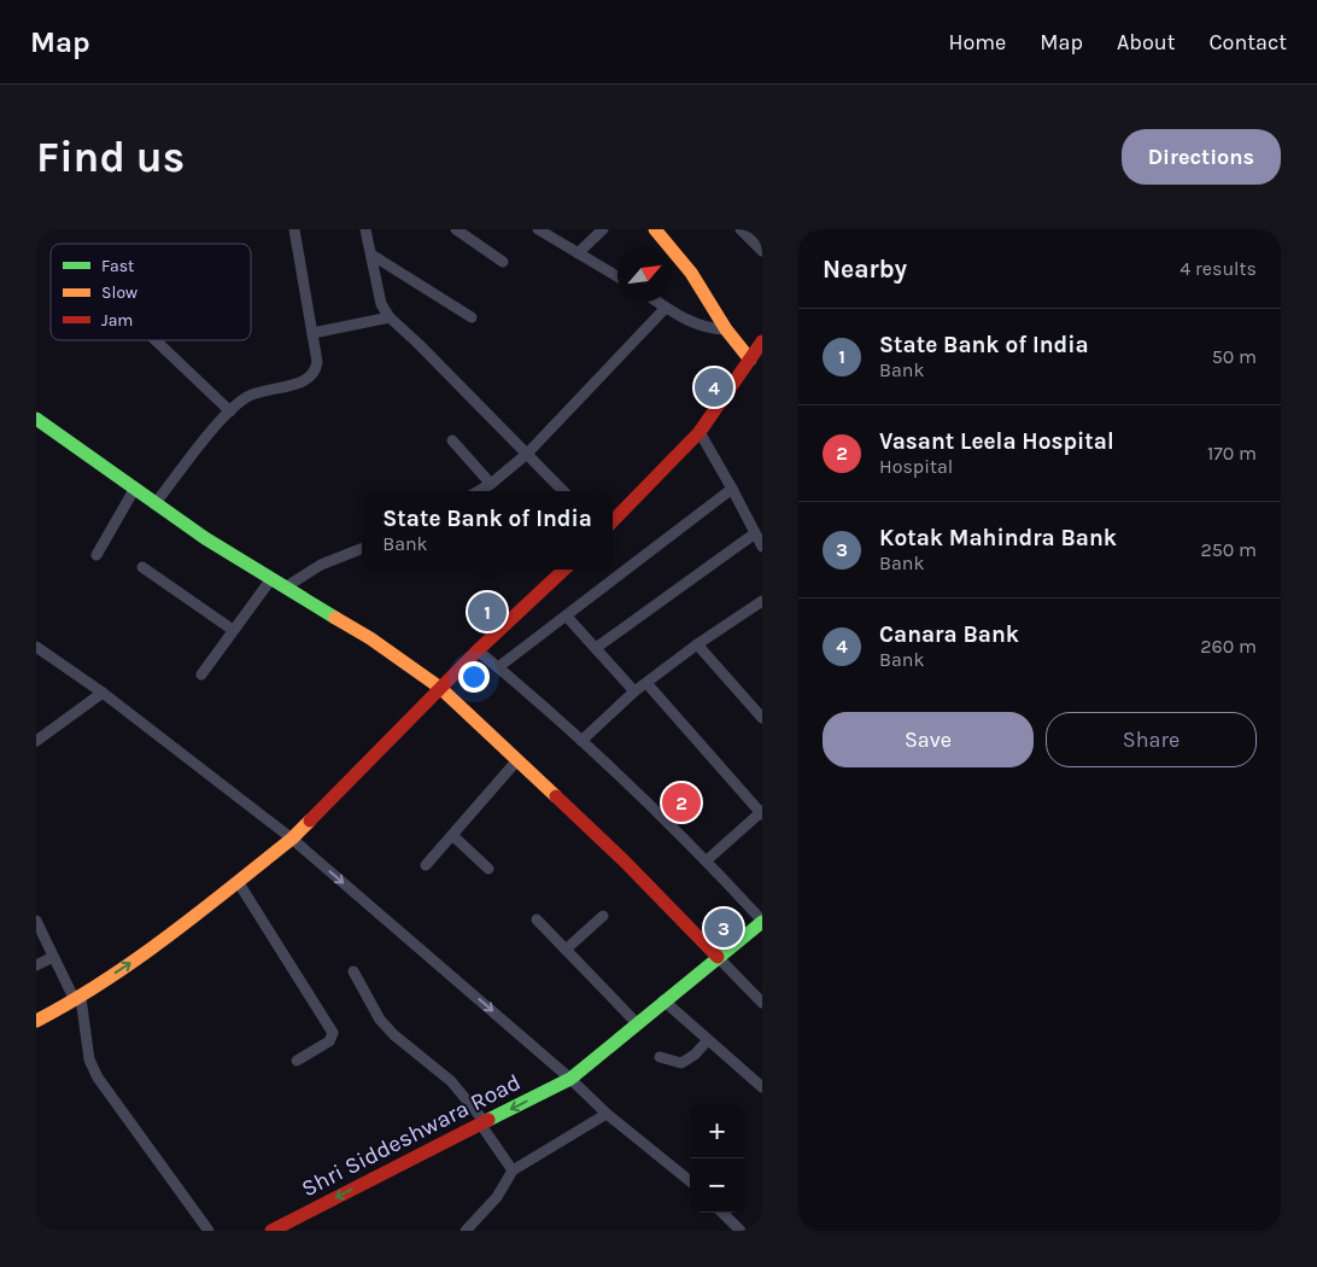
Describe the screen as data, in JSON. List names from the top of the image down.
{
  "streets": {
    "street": ["Shri Siddeshwara Road"]
  },
  "legend": ["Fast", "Slow", "Jam"],
  "north": "top right",
  "page": {
    "header": "Map",
    "nav": [
      "Home",
      "Map",
      "About",
      "Contact"
    ],
    "buttons": [
      "Directions",
      ["Save", "Share"]
    ],
    "title": "Find us",
    "heading": ["Nearby", "4 results"],
    "list": [
      {
        "mark": "1",
        "name": "State Bank of India",
        "note": "Bank",
        "value": "50 m"
      },
      {
        "mark": "2",
        "name": "Vasant Leela Hospital",
        "note": "Hospital",
        "value": "170 m"
      },
      {
        "mark": "3",
        "name": "Kotak Mahindra Bank",
        "note": "Bank",
        "value": "250 m"
      },
      {
        "mark": "4",
        "name": "Canara Bank",
        "note": "Bank",
        "value": "260 m"
      }
    ],
    "pins": [
      "4",
      "1",
      "2",
      "3"
    ],
    "popup": ["State Bank of India", "Bank"],
    "map_buttons": ["+", "−"]
  }
}
